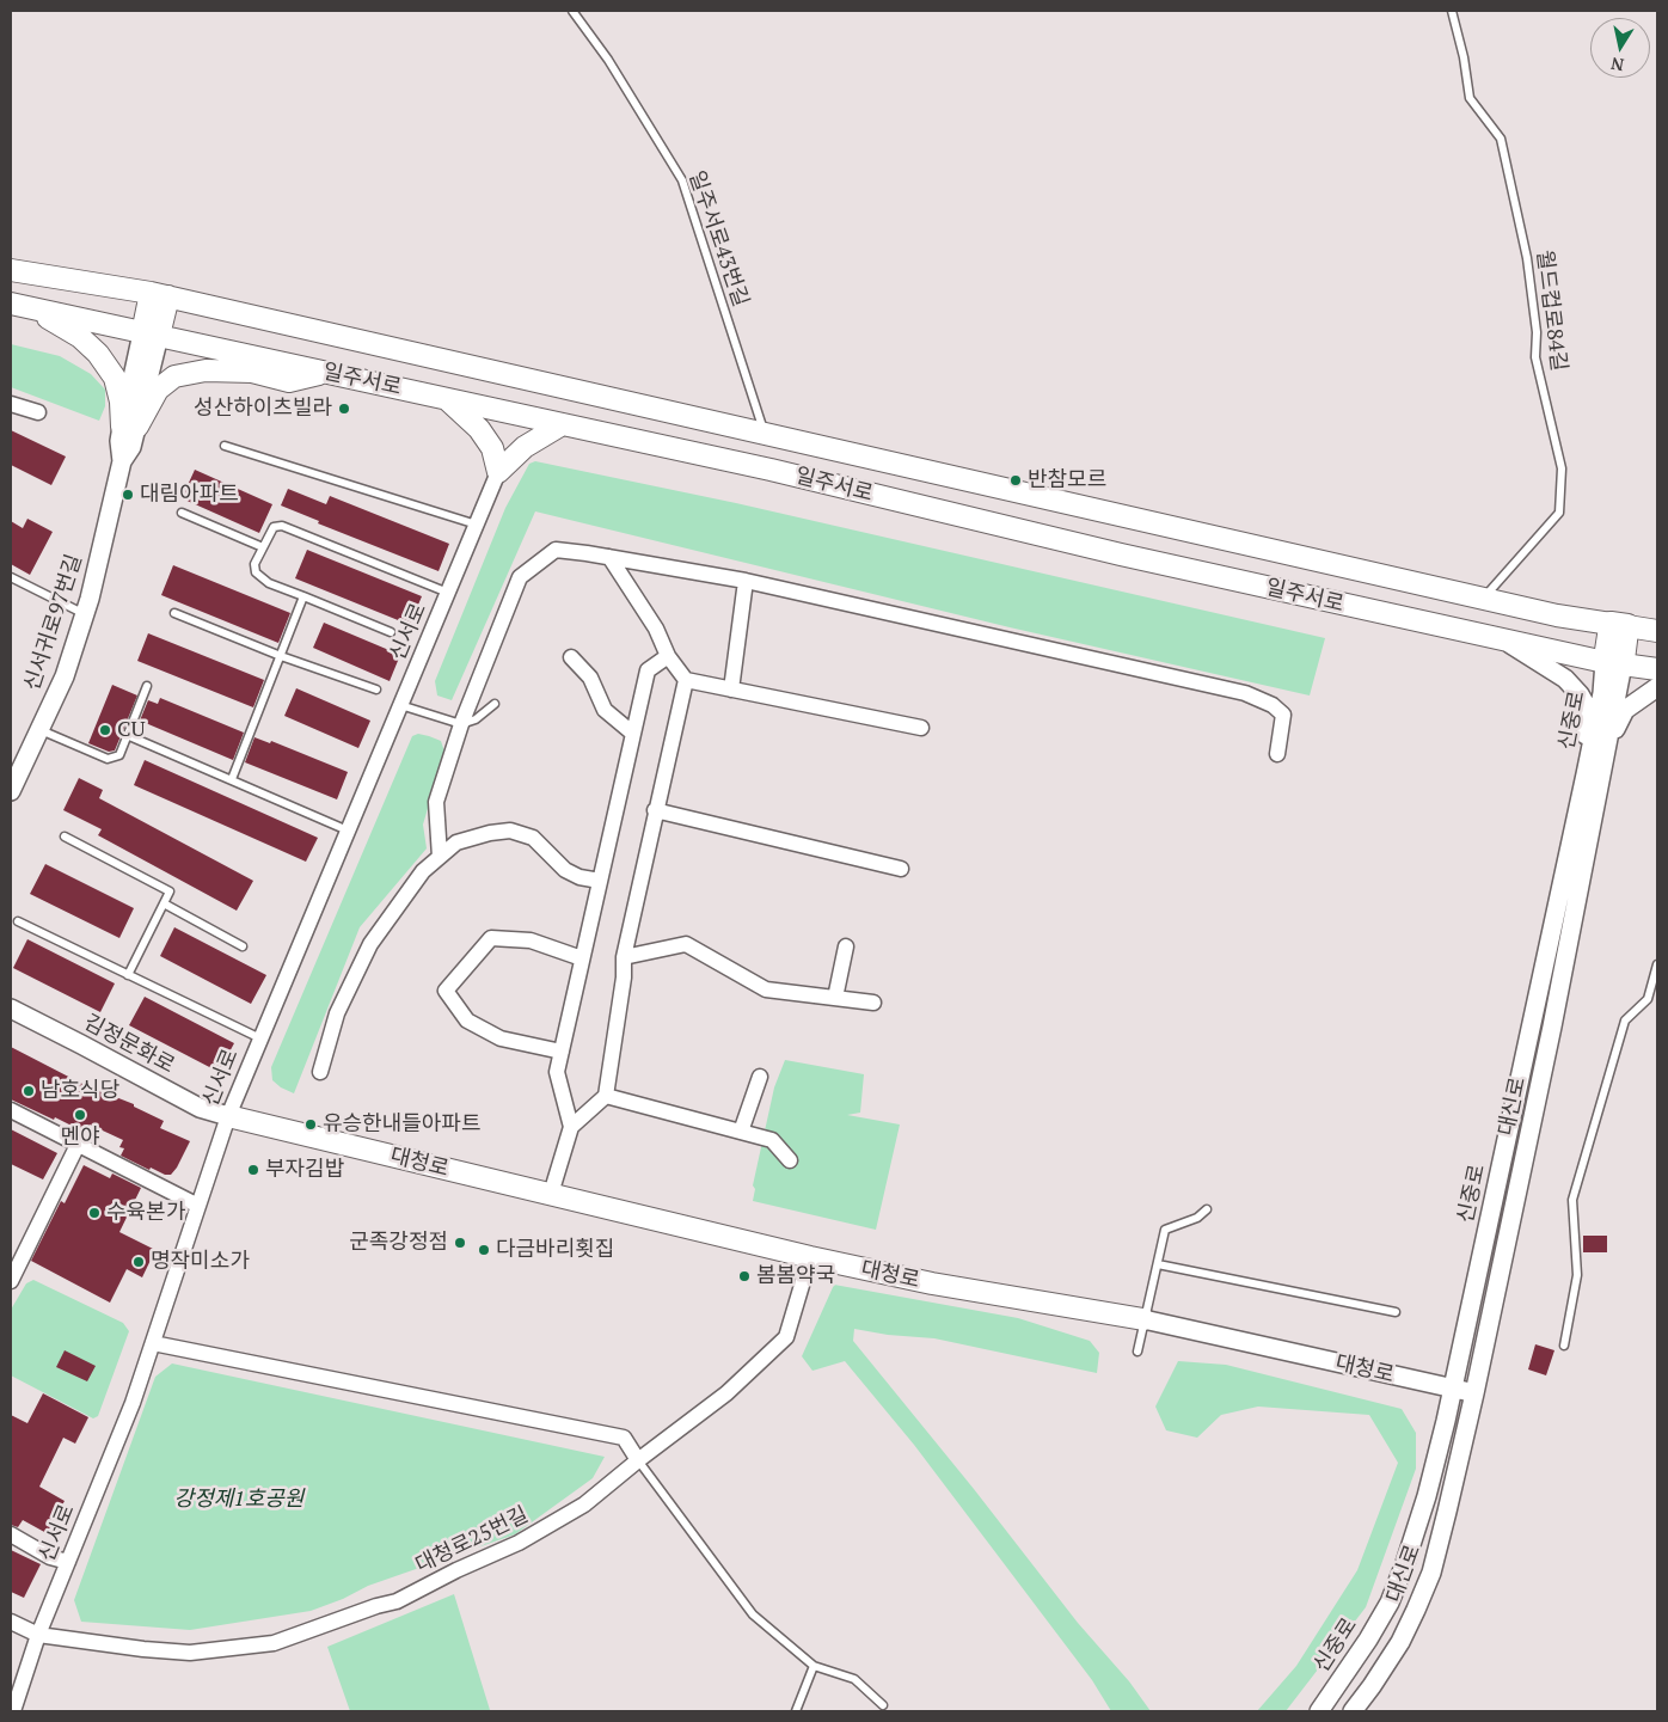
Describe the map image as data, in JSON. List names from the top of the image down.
{
  "streets": {
    "main road": ["일주서로", "대청로"],
    "street": [
      "신서귀로97번길",
      "신서로",
      "신중로",
      "김정문화로",
      "대신로",
      "대청로25번길"
    ],
    "lane": ["일주서로43번길", "월드컵로84길"]
  },
  "crossings": [
    ["일주서로43번길", "일주서로"],
    ["월드컵로84길", "일주서로"],
    ["일주서로", "신서귀로97번길"],
    ["일주서로", "신중로"],
    ["신서로", "김정문화로"],
    ["신서로", "대청로"],
    ["신서로", "대청로25번길"],
    ["신중로", "대신로"],
    ["신중로", "대청로"],
    ["김정문화로", "대청로"],
    ["대신로", "대청로"],
    ["대청로", "대청로25번길"]
  ],
  "parks": ["강정제1호공원"],
  "places": [
    "성산하이츠빌라",
    "반참모르",
    "대림아파트",
    "CU",
    "남호식당",
    "멘야",
    "유승한내들아파트",
    "부자김밥",
    "수육본가",
    "군족강정점",
    "다금바리횟집",
    "명작미소가",
    "봄봄약국"
  ],
  "north": "bottom"
}
